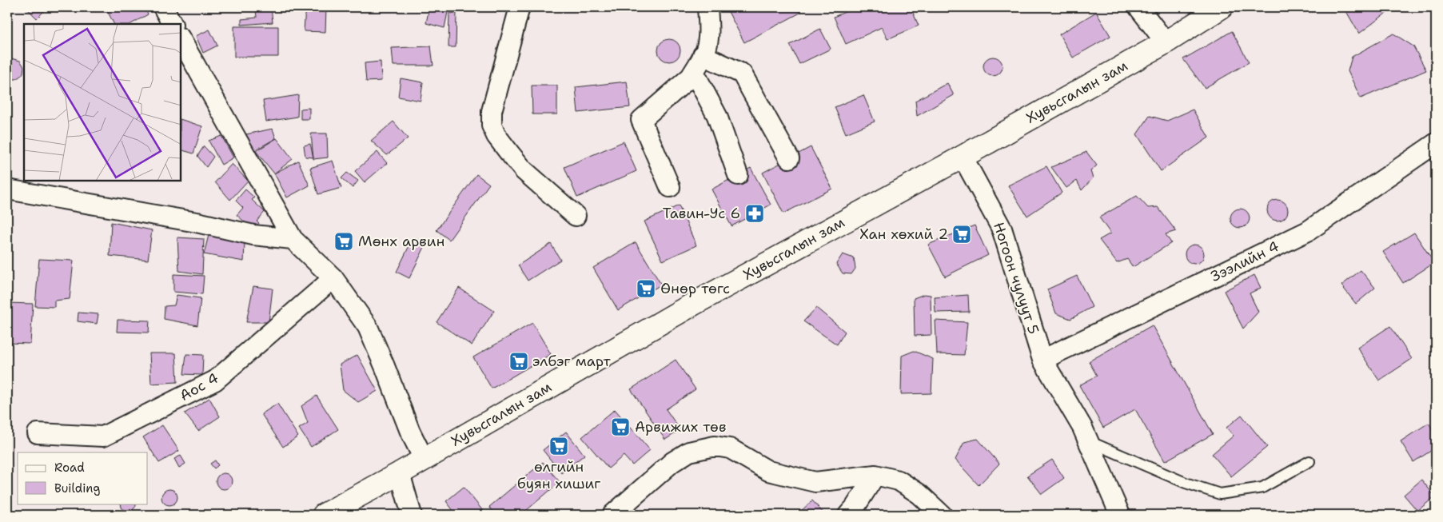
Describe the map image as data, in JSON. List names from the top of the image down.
{
  "streets": {
    "main road": ["Хувьсгалын зам"],
    "street": ["Зээлийн 4", "Ногоон чулуут 5", "Аос 4"]
  },
  "crossings": [
    ["Хувьсгалын зам", "Ногоон чулуут 5"],
    ["Зээлийн 4", "Ногоон чулуут 5"]
  ],
  "places": {
    "pharmacy": ["Тавин-Ус 6"],
    "supermarket": [
      "Хан хөхий 2",
      "Мөнх арвин",
      "Өнөр төгс",
      "элбэг март",
      "Арвижих төв",
      "өлгийн буян хишиг"
    ]
  },
  "legend": ["Road", "Building"]
}
